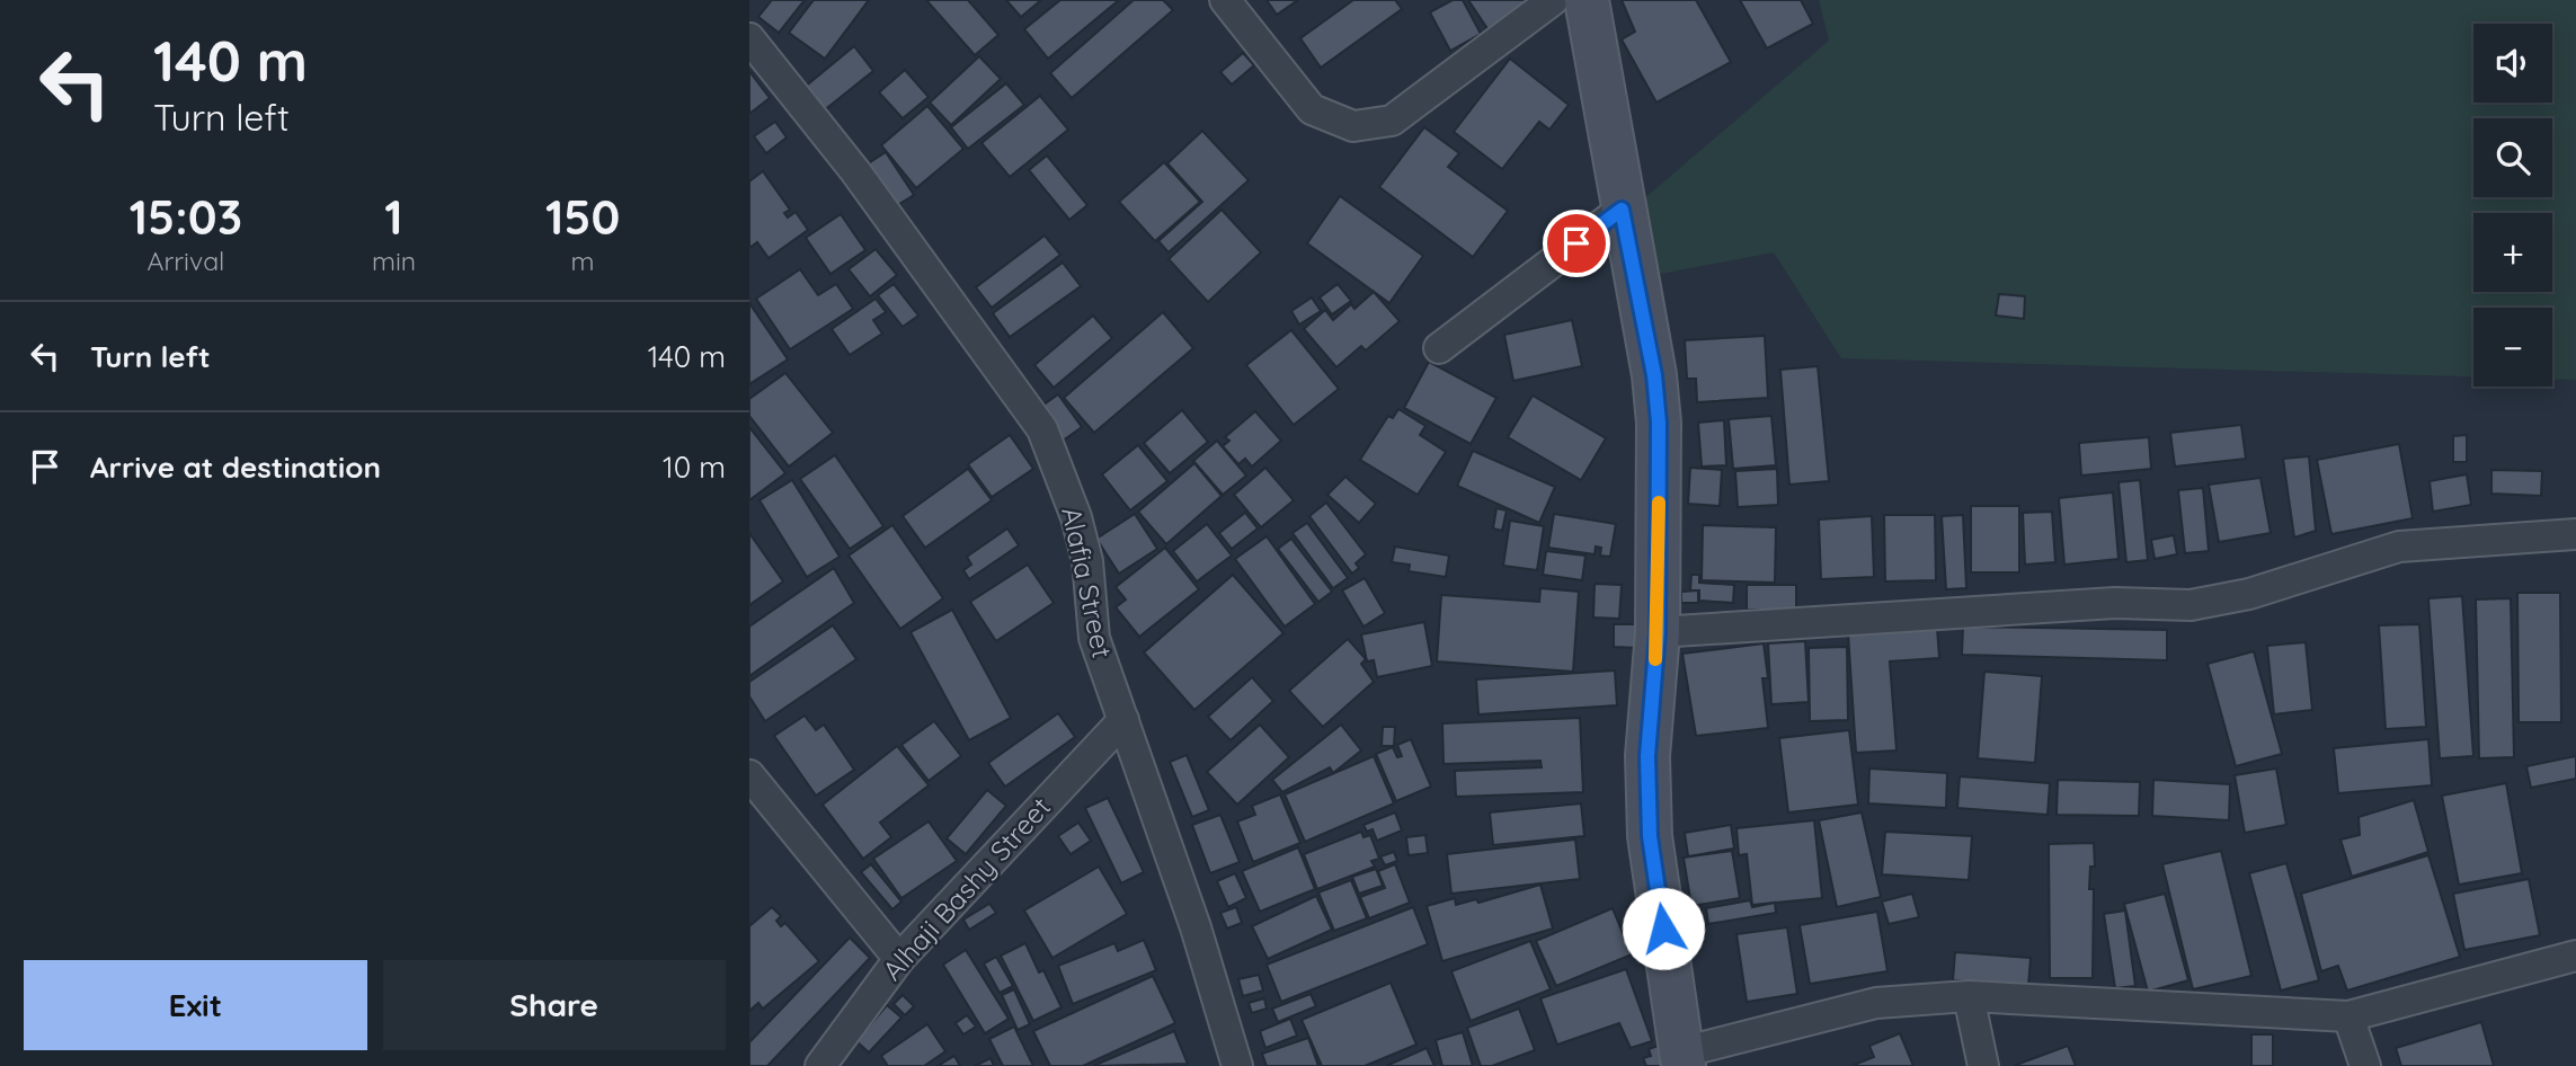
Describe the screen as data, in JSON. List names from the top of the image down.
{
  "streets": {
    "street": ["Alafia Street", "Alhaji Bashy Street"]
  },
  "crossings": [
    ["Alafia Street", "Alhaji Bashy Street"]
  ],
  "page": {
    "turn": ["140 m", "Turn left"],
    "map_buttons": ["+", "−"],
    "eta": [
      "15:03",
      "Arrival",
      "1",
      "min",
      "150",
      "m"
    ],
    "list": [
      {
        "name": "Turn left",
        "value": "140 m"
      },
      {
        "name": "Arrive at destination",
        "value": "10 m"
      }
    ],
    "buttons": ["Exit", "Share"]
  }
}
